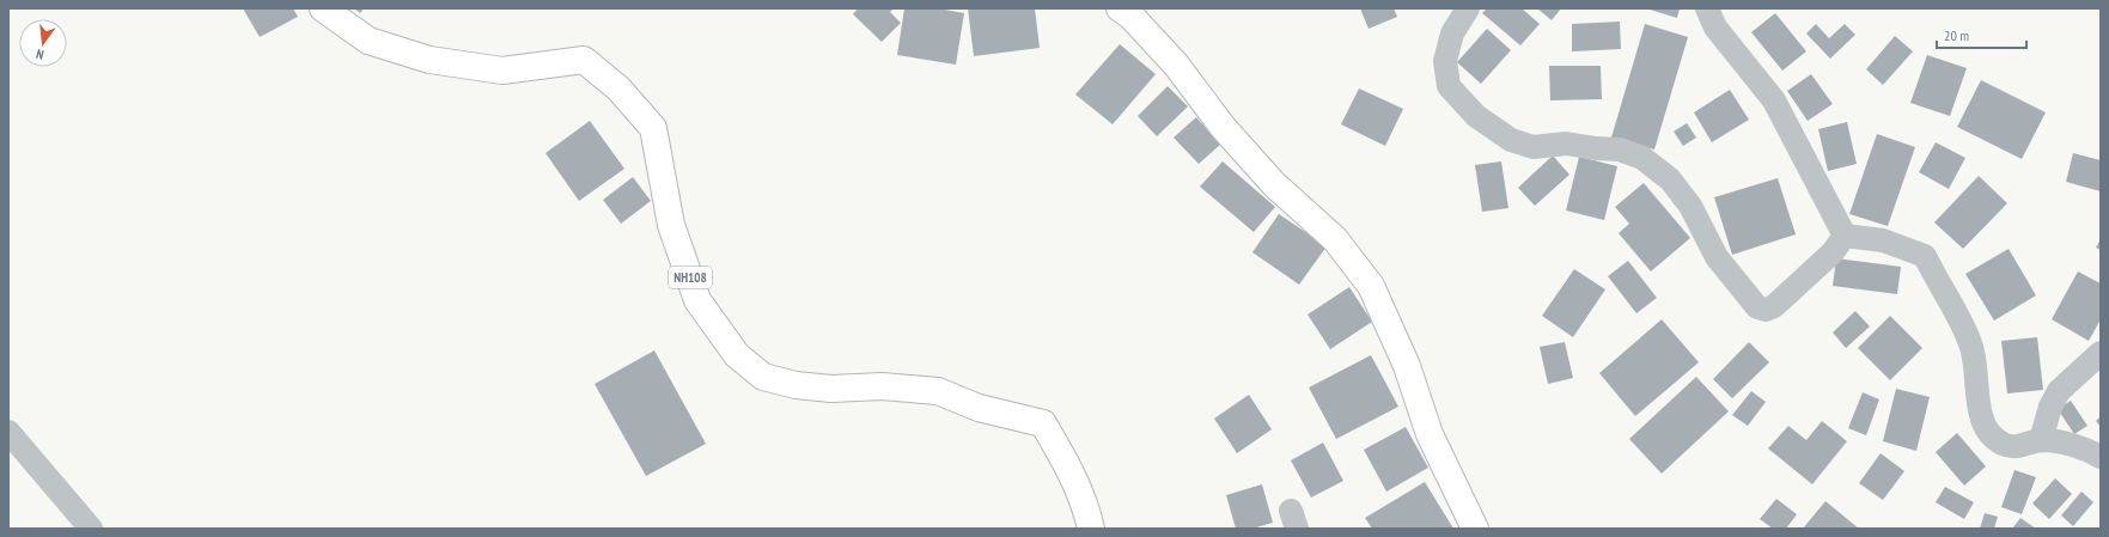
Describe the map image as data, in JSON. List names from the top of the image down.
{
  "streets": {
    "main road": ["NH108"]
  },
  "scale_bar": "20 m",
  "north": "bottom"
}
